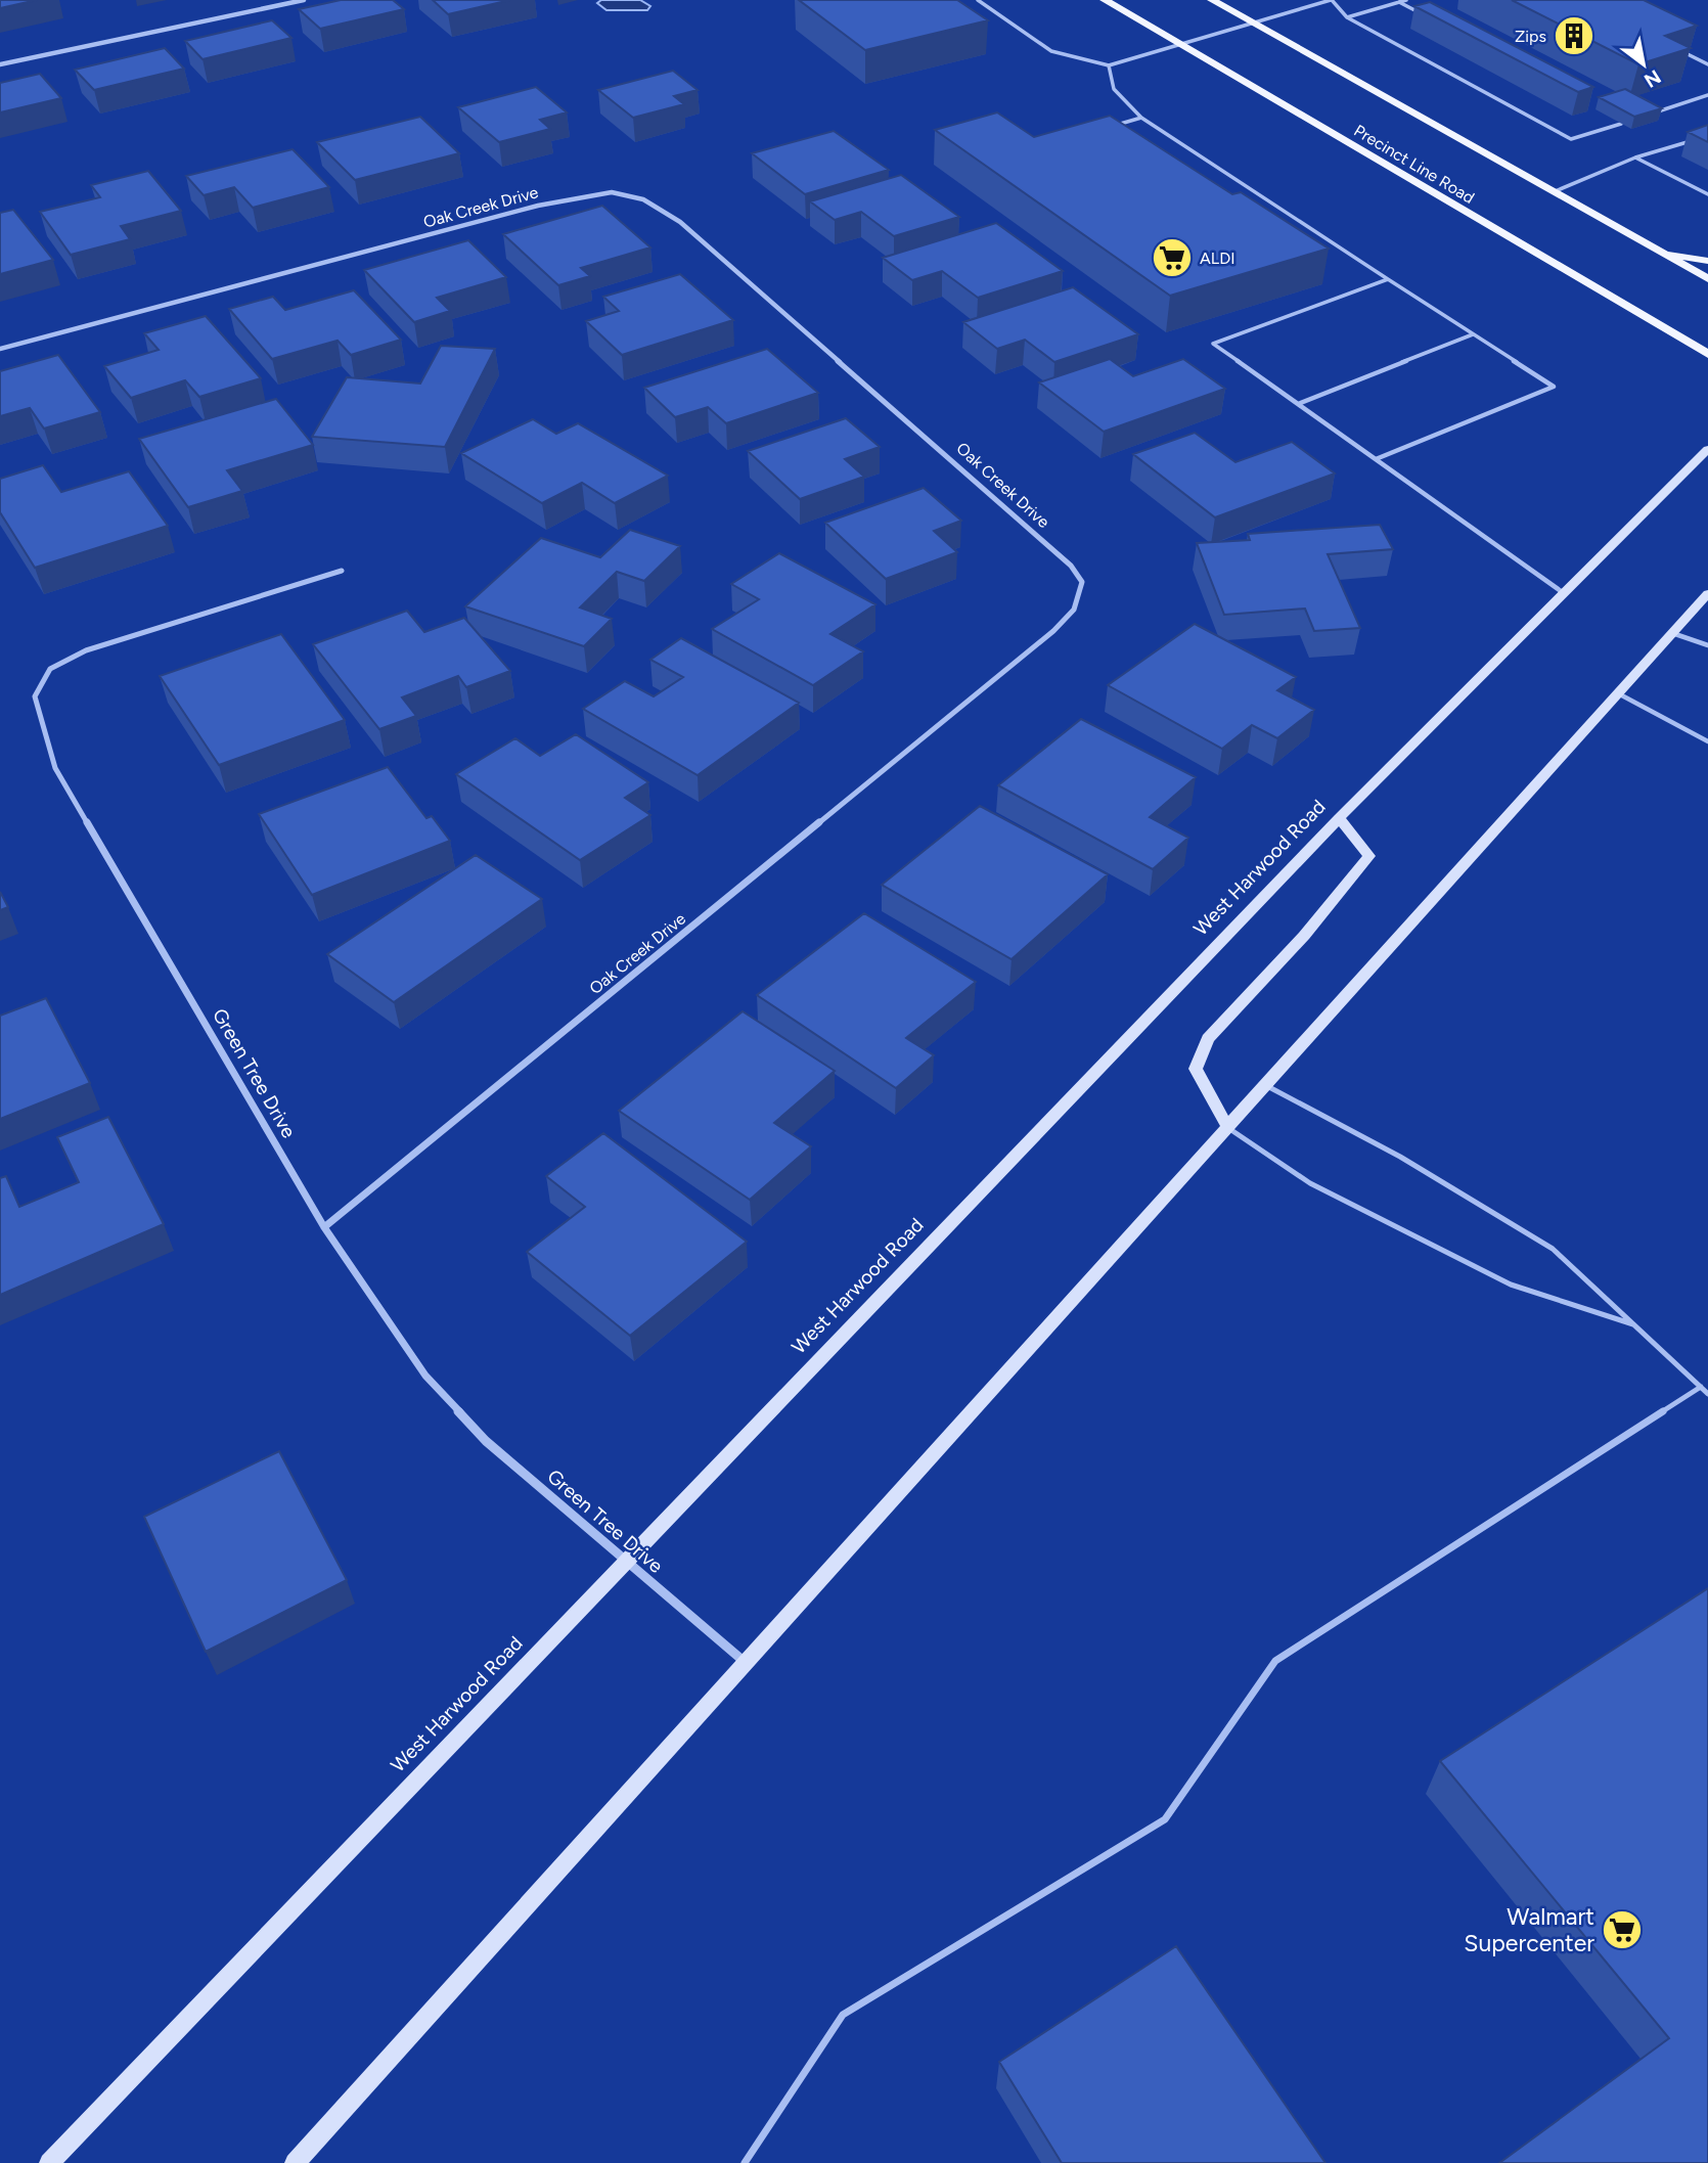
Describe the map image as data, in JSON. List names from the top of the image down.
{
  "streets": {
    "main road": ["Precinct Line Road", "West Harwood Road"],
    "street": ["Oak Creek Drive", "Green Tree Drive"]
  },
  "crossings": [
    ["Oak Creek Drive", "Green Tree Drive"],
    ["West Harwood Road", "Green Tree Drive"]
  ],
  "places": {
    "building": ["Zips"],
    "supermarket": ["ALDI", "Walmart Supercenter"]
  },
  "north": "bottom right"
}
